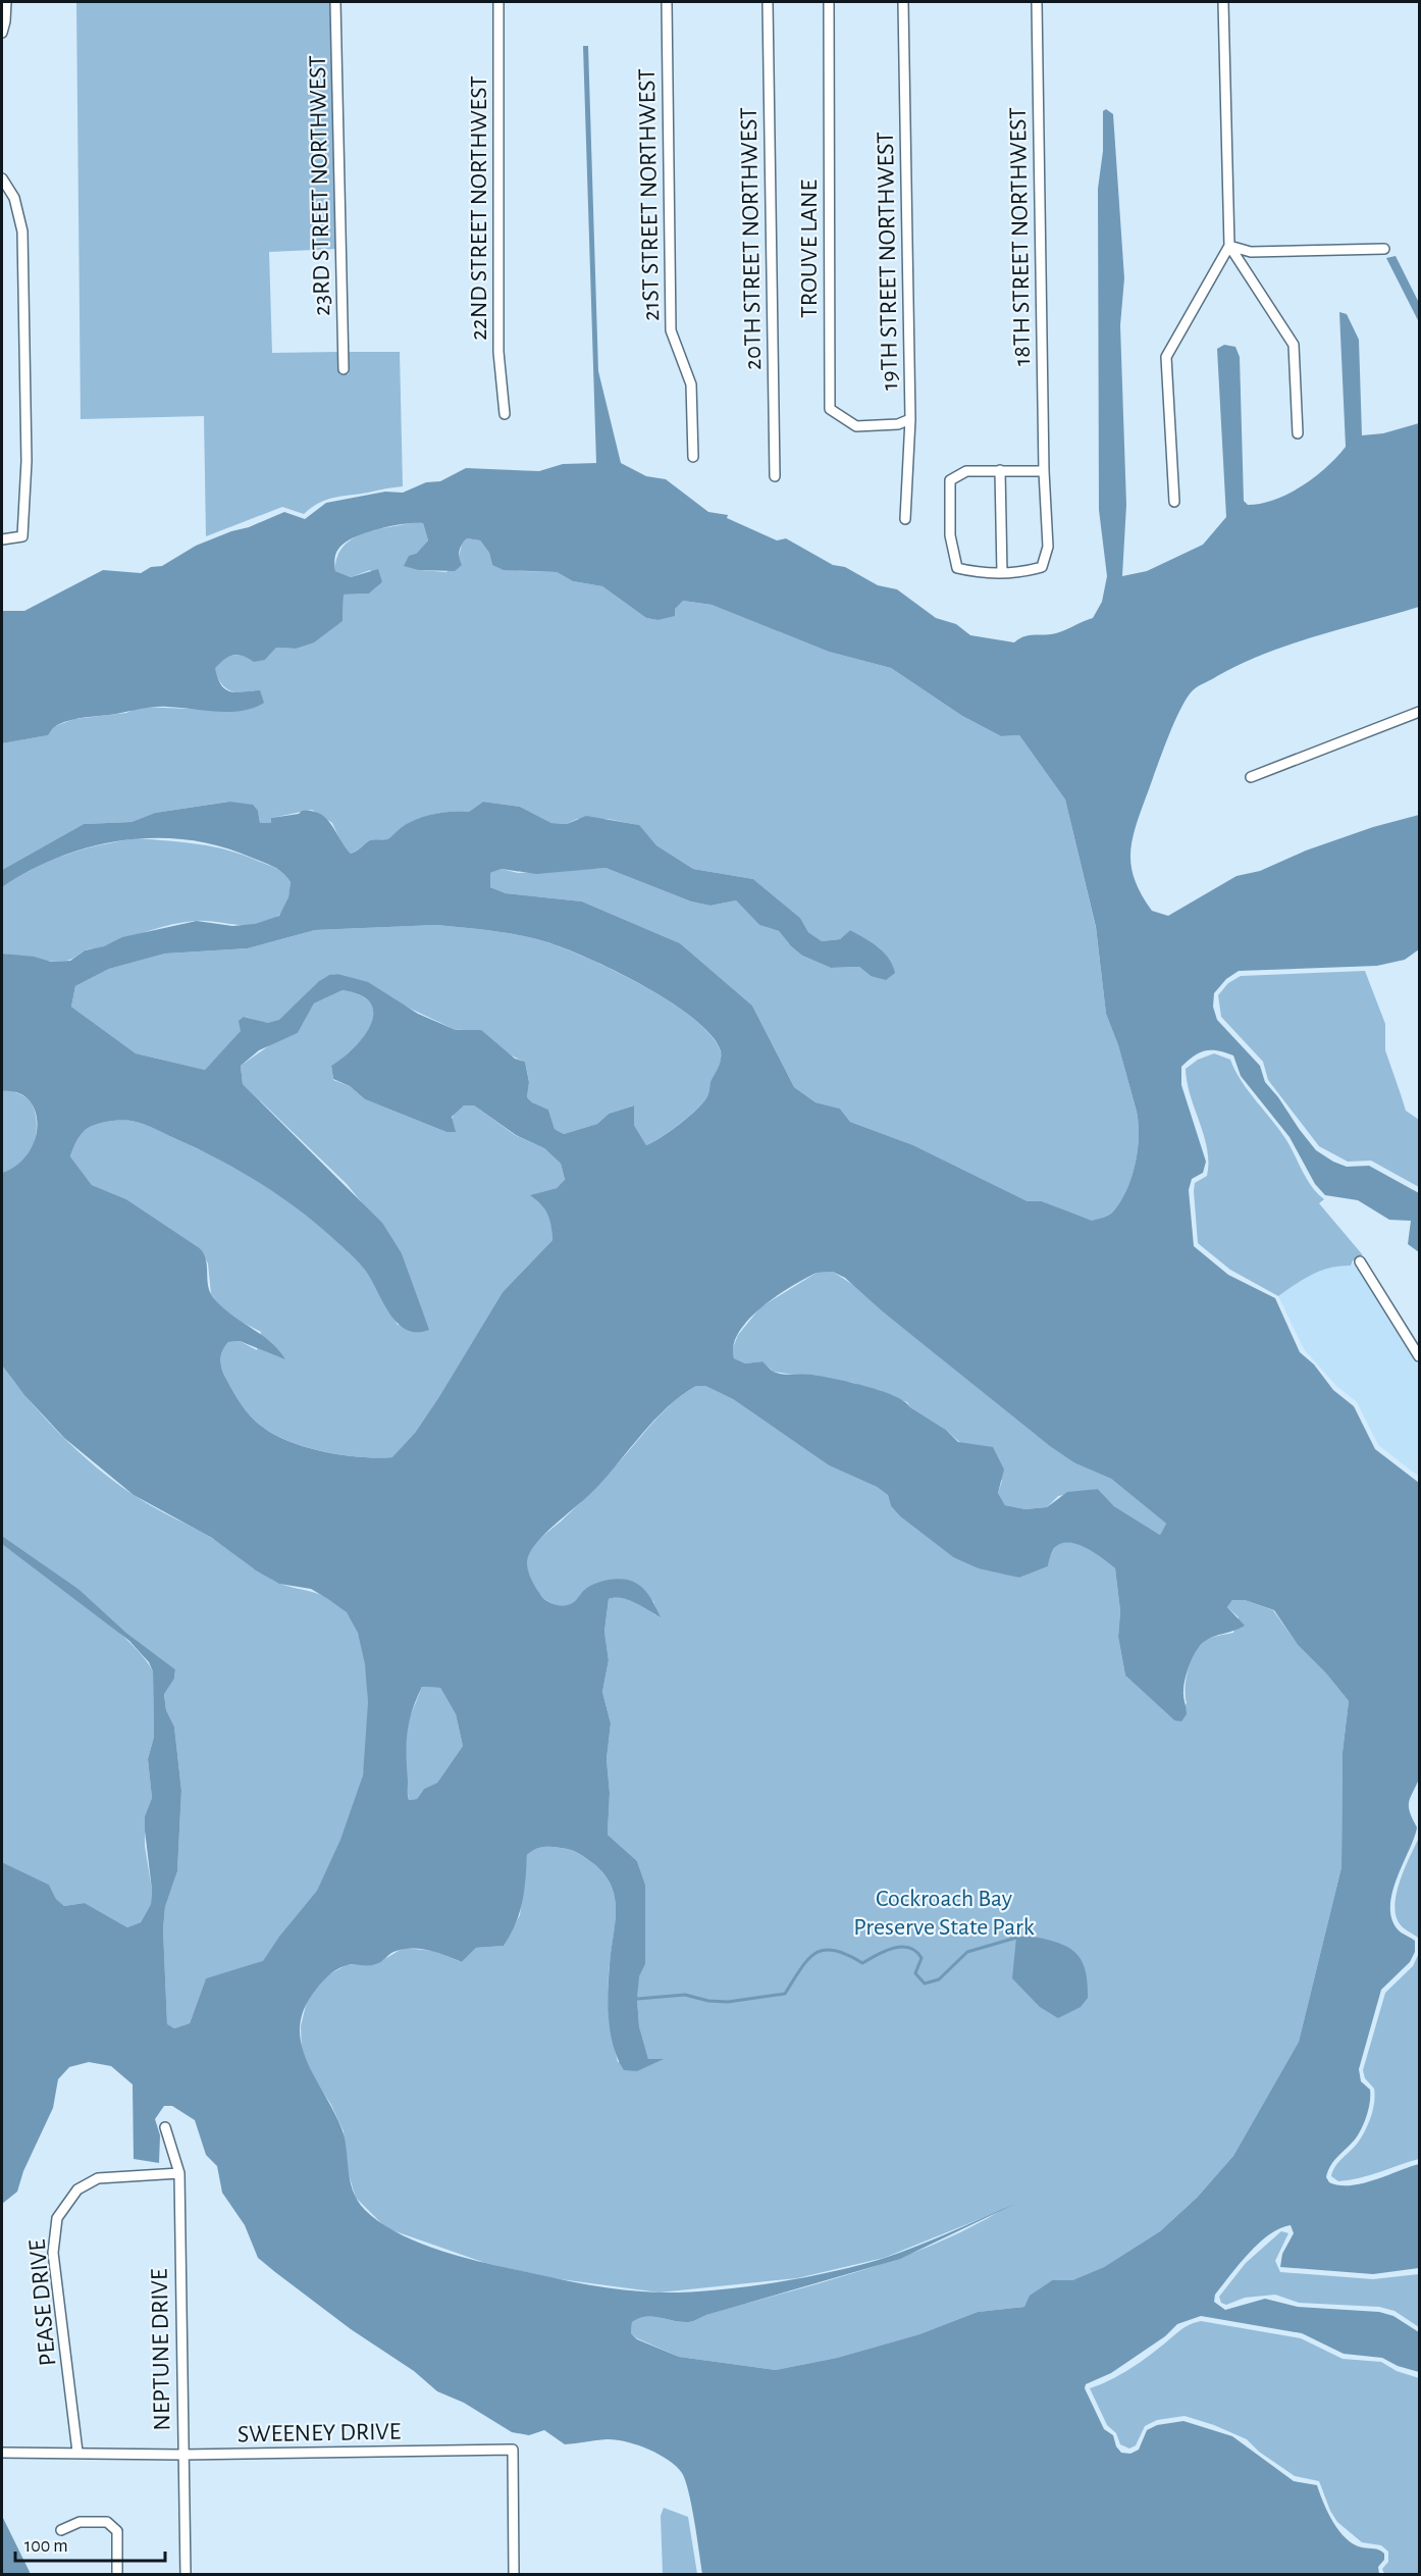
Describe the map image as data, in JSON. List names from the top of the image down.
{
  "streets": {
    "street": [
      "23RD STREET NORTHWEST",
      "21ST STREET NORTHWEST",
      "22ND STREET NORTHWEST",
      "18TH STREET NORTHWEST",
      "20TH STREET NORTHWEST",
      "TROUVE LANE",
      "19TH STREET NORTHWEST",
      "PEASE DRIVE",
      "NEPTUNE DRIVE",
      "SWEENEY DRIVE"
    ]
  },
  "crossings": [
    ["TROUVE LANE", "19TH STREET NORTHWEST"],
    ["PEASE DRIVE", "NEPTUNE DRIVE"],
    ["PEASE DRIVE", "SWEENEY DRIVE"],
    ["NEPTUNE DRIVE", "SWEENEY DRIVE"]
  ],
  "parks": ["Cockroach Bay Preserve State Park"],
  "scale_bar": "100 m"
}
